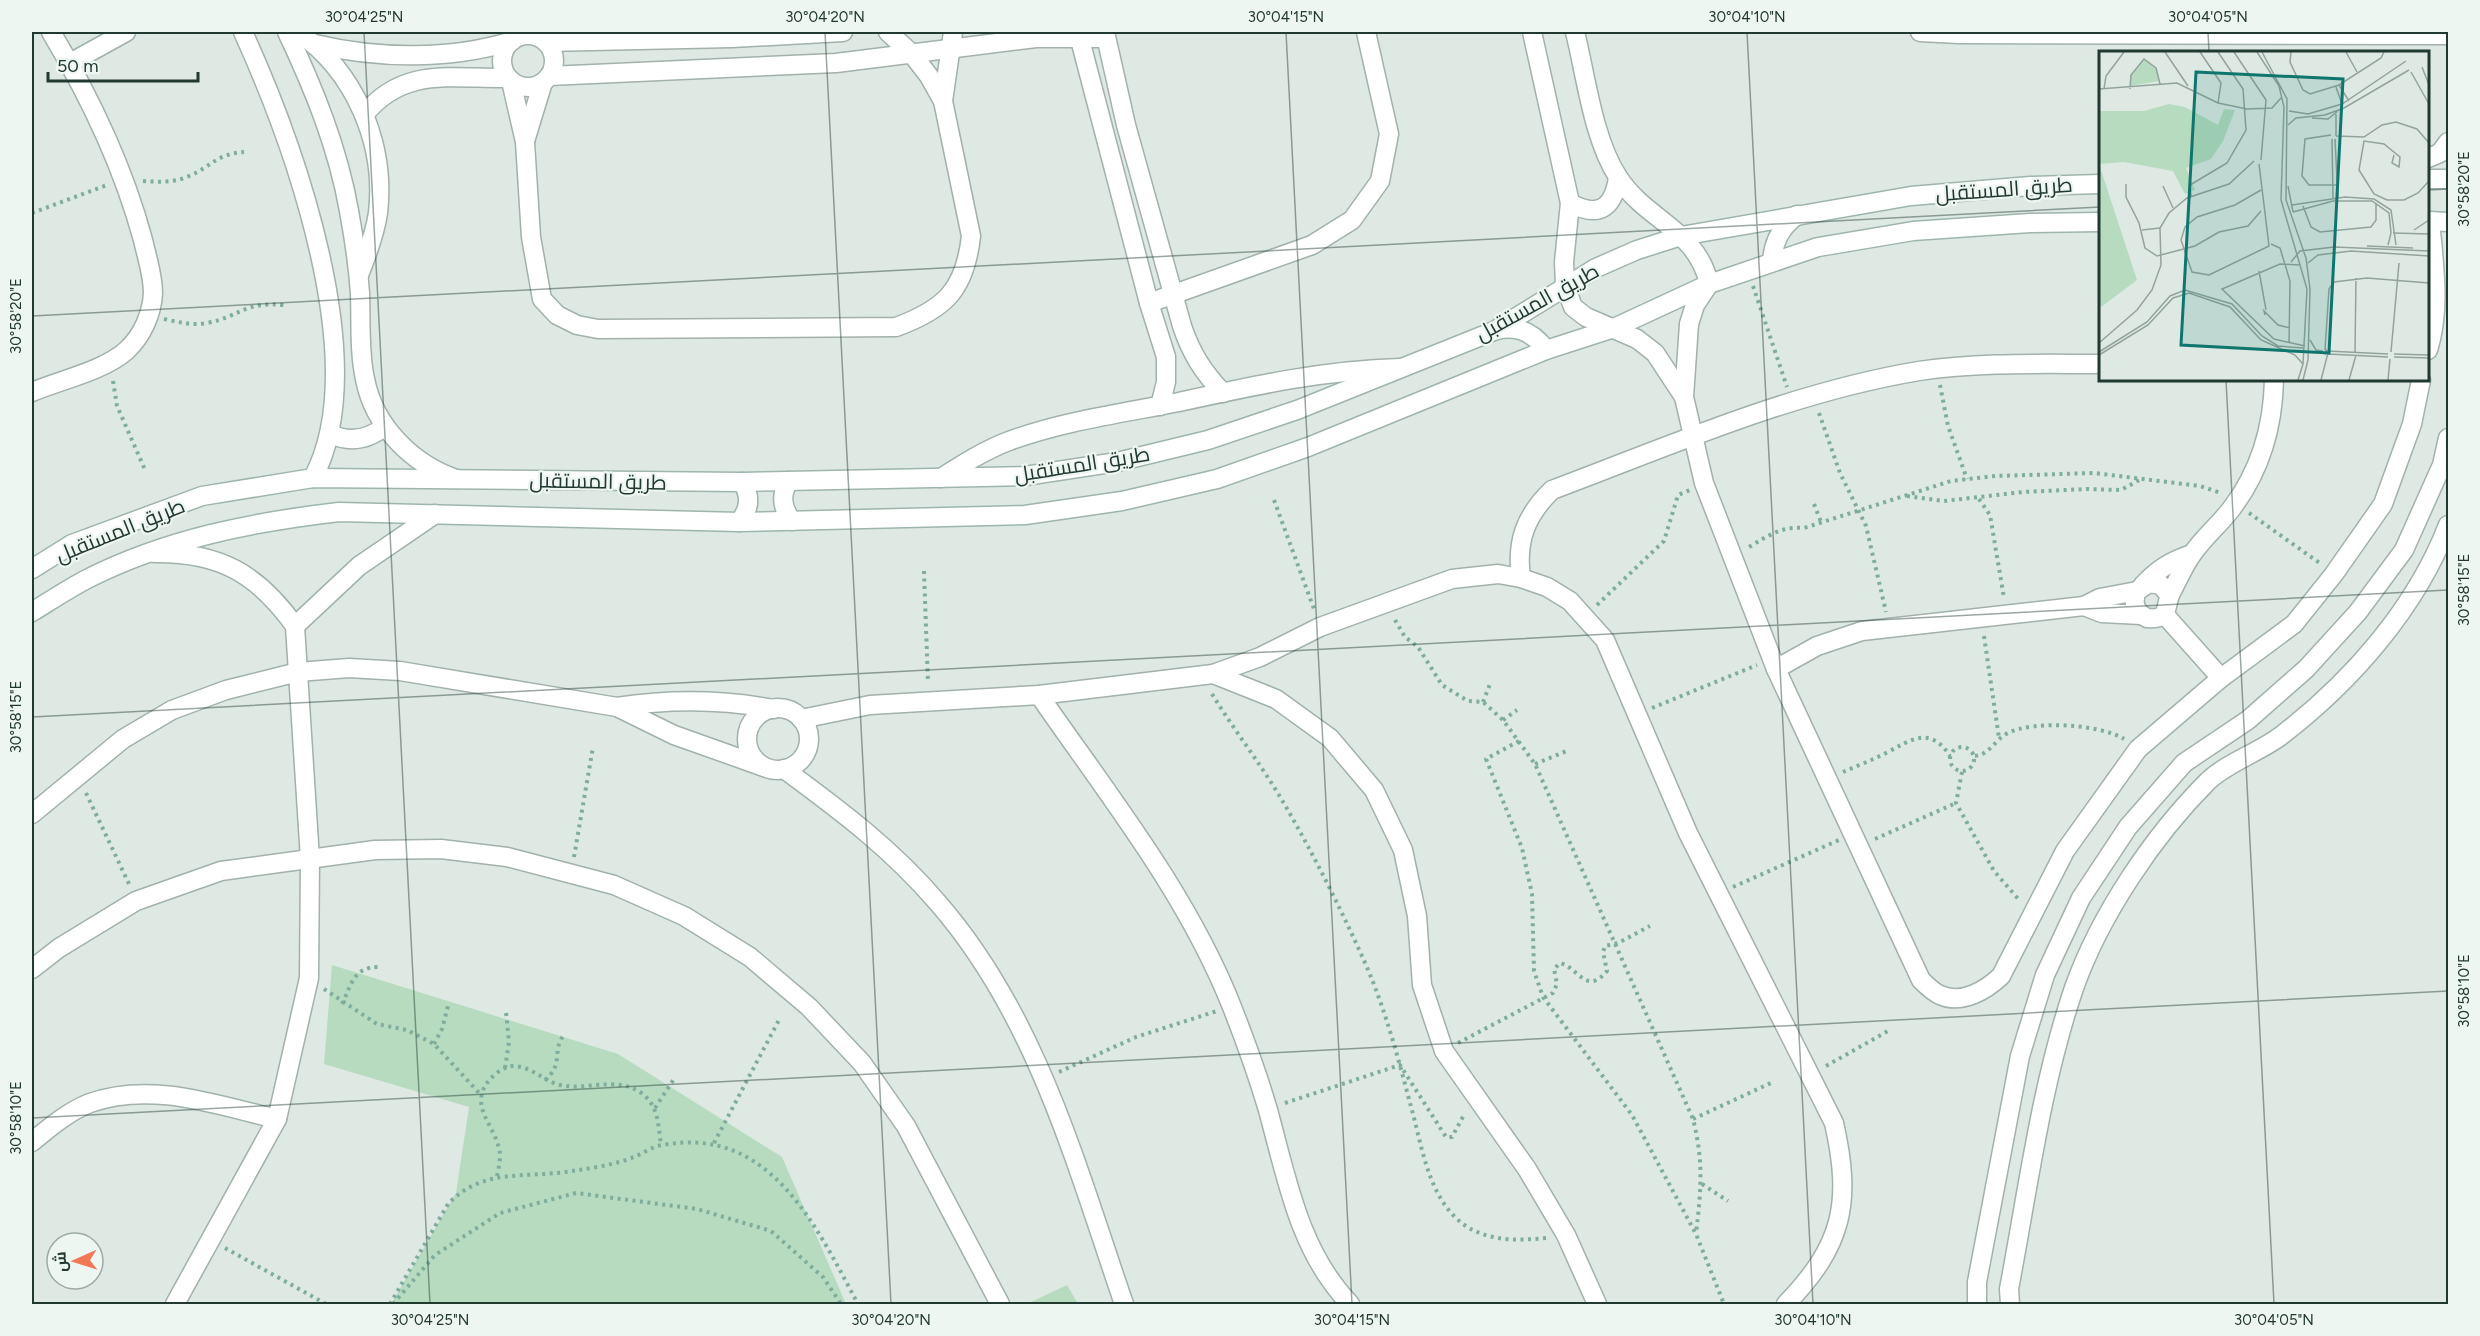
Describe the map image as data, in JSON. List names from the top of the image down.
{
  "streets": {
    "street": ["طريق المستقبل"]
  },
  "scale_bar": "50 m",
  "north": "left",
  "coordinates": [
    "30°04'25\"N",
    "30°04'20\"N",
    "30°04'15\"N",
    "30°04'10\"N",
    "30°04'05\"N",
    "30°58'20\"E",
    "30°58'15\"E",
    "30°58'10\"E"
  ]
}
